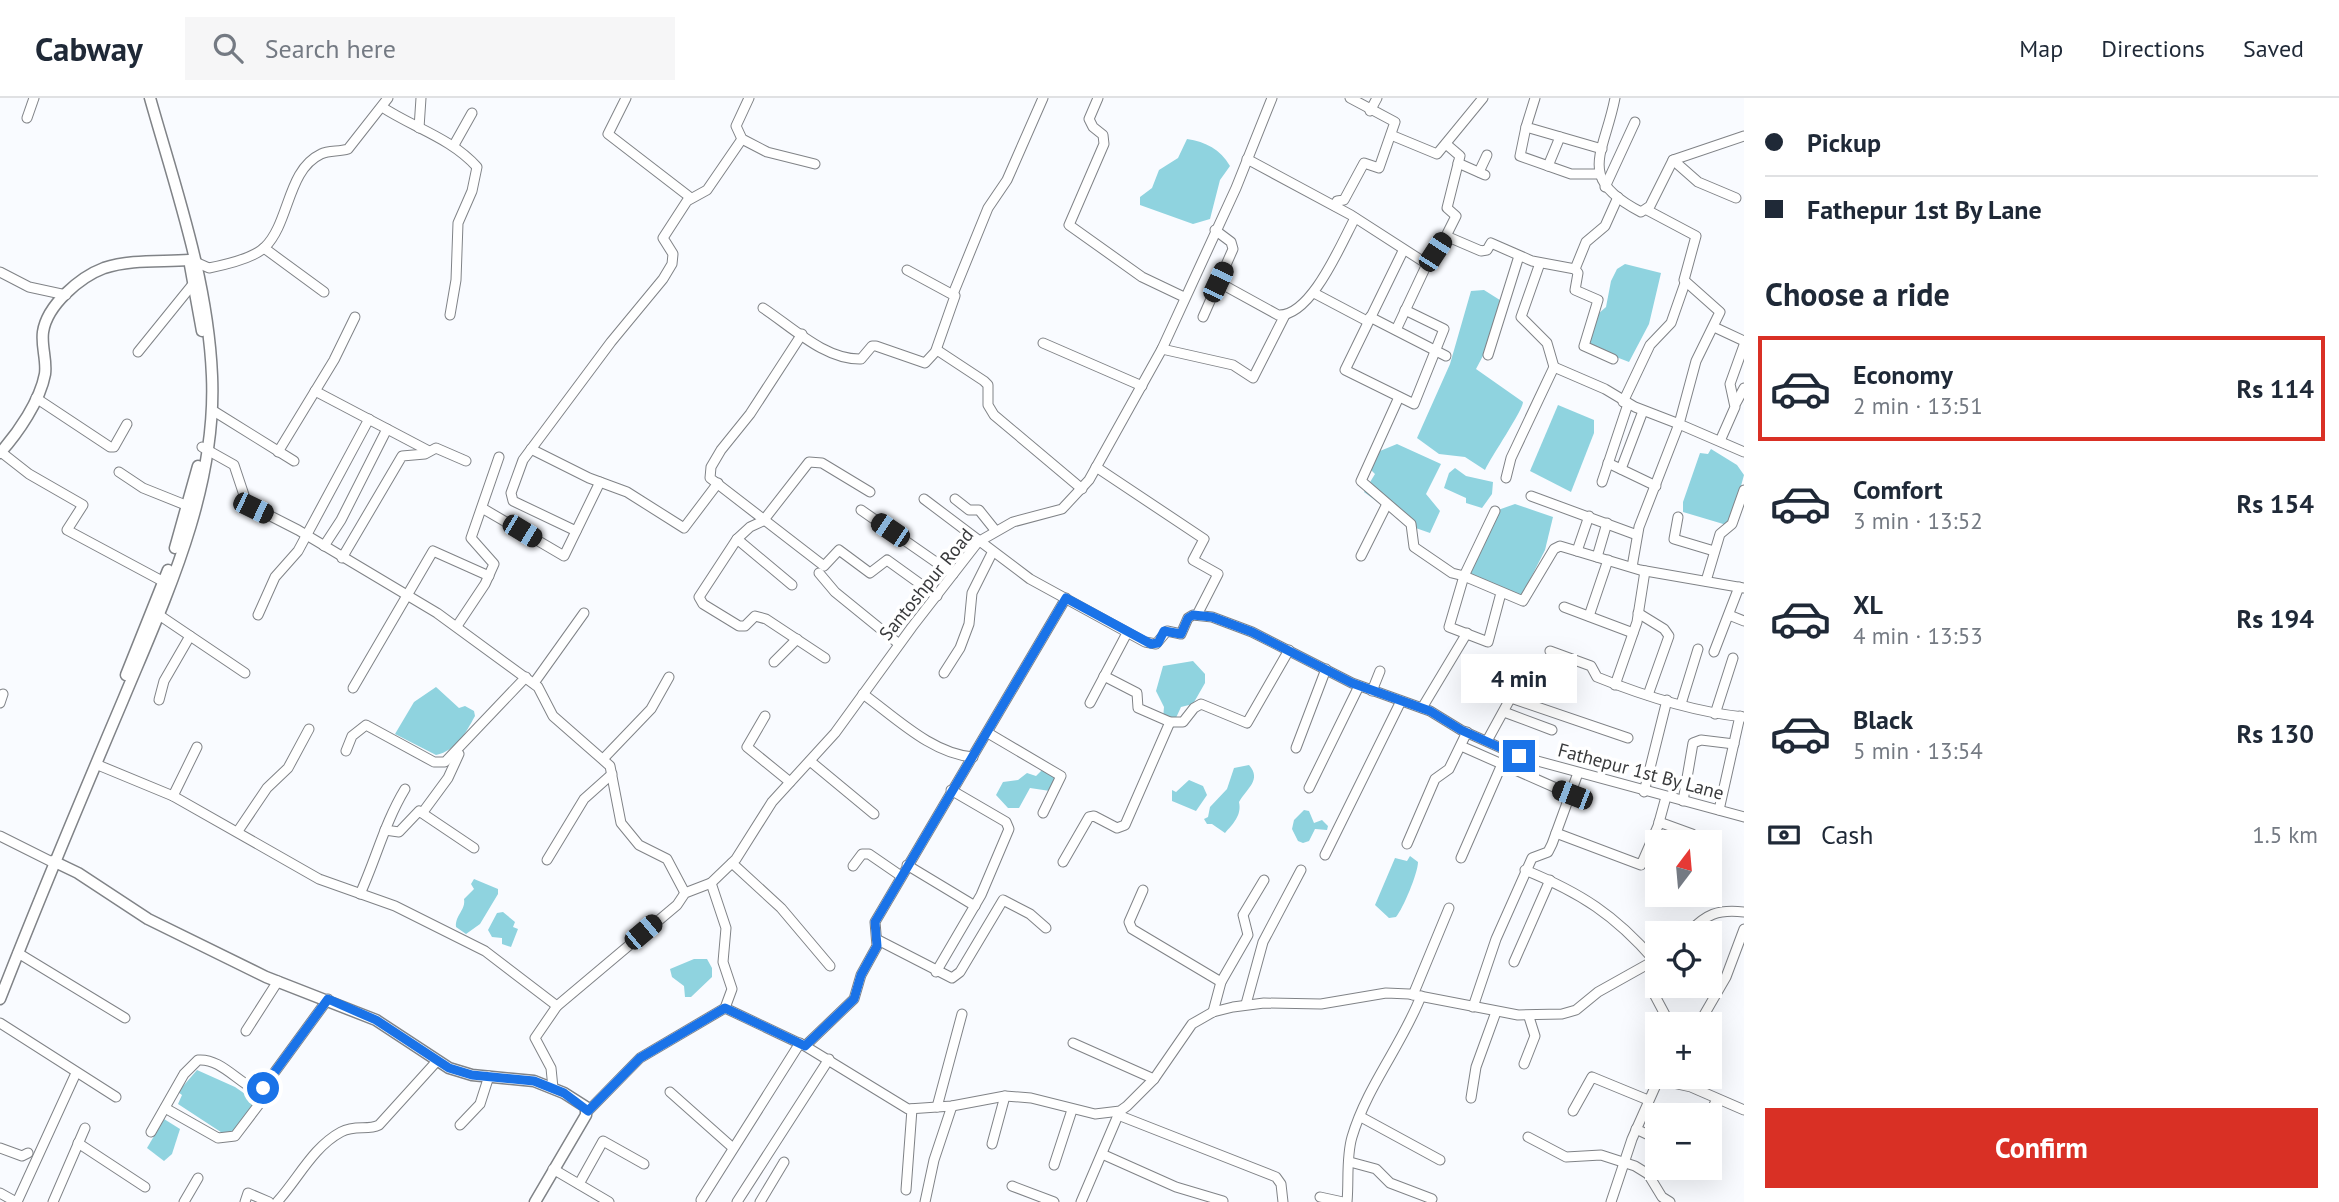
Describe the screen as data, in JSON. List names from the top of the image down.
{
  "streets": {
    "street": ["Santoshpur Road", "Fathepur 1st By Lane"]
  },
  "north": "top",
  "page": {
    "header": "Cabway",
    "search": "Search here",
    "nav": ["Map", "Directions", "Saved"],
    "banner": ["Pickup", "Fathepur 1st By Lane"],
    "heading": "Choose a ride",
    "list": [
      {
        "name": "Economy",
        "note": "2 min · 13:51",
        "value": "Rs 114"
      },
      {
        "name": "Comfort",
        "note": "3 min · 13:52",
        "value": "Rs 154"
      },
      {
        "name": "XL",
        "note": "4 min · 13:53",
        "value": "Rs 194"
      },
      {
        "name": "Black",
        "note": "5 min · 13:54",
        "value": "Rs 130"
      }
    ],
    "bubble": "4 min",
    "pay": ["Cash", "1.5 km"],
    "map_buttons": ["+", "−"],
    "buttons": "Confirm"
  }
}
